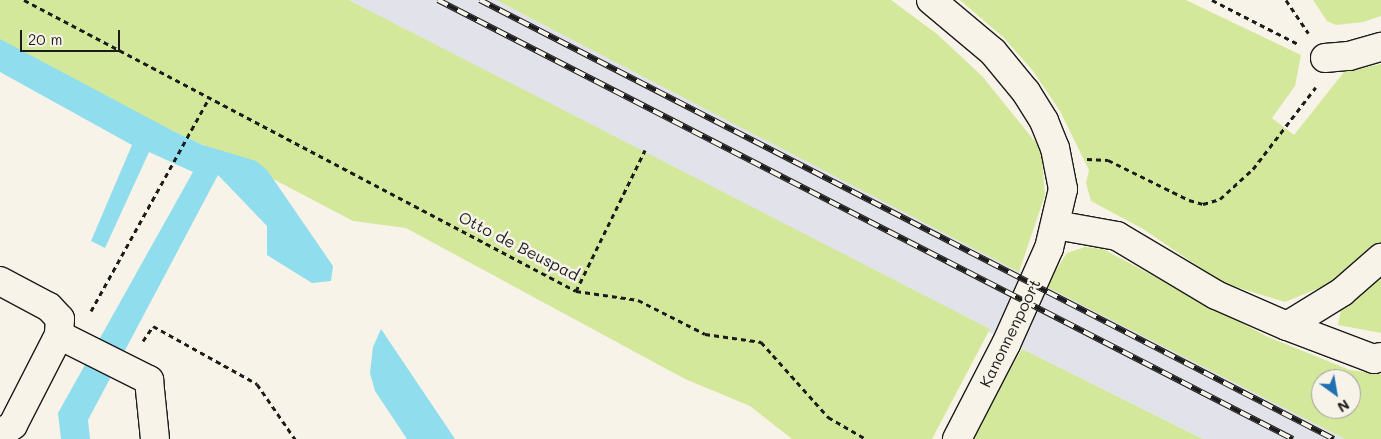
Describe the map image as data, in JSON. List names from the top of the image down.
{
  "streets": {
    "street": ["Kanonnenpoort"],
    "path": ["Otto de Beuspad"]
  },
  "scale_bar": "20 m",
  "north": "bottom right"
}
